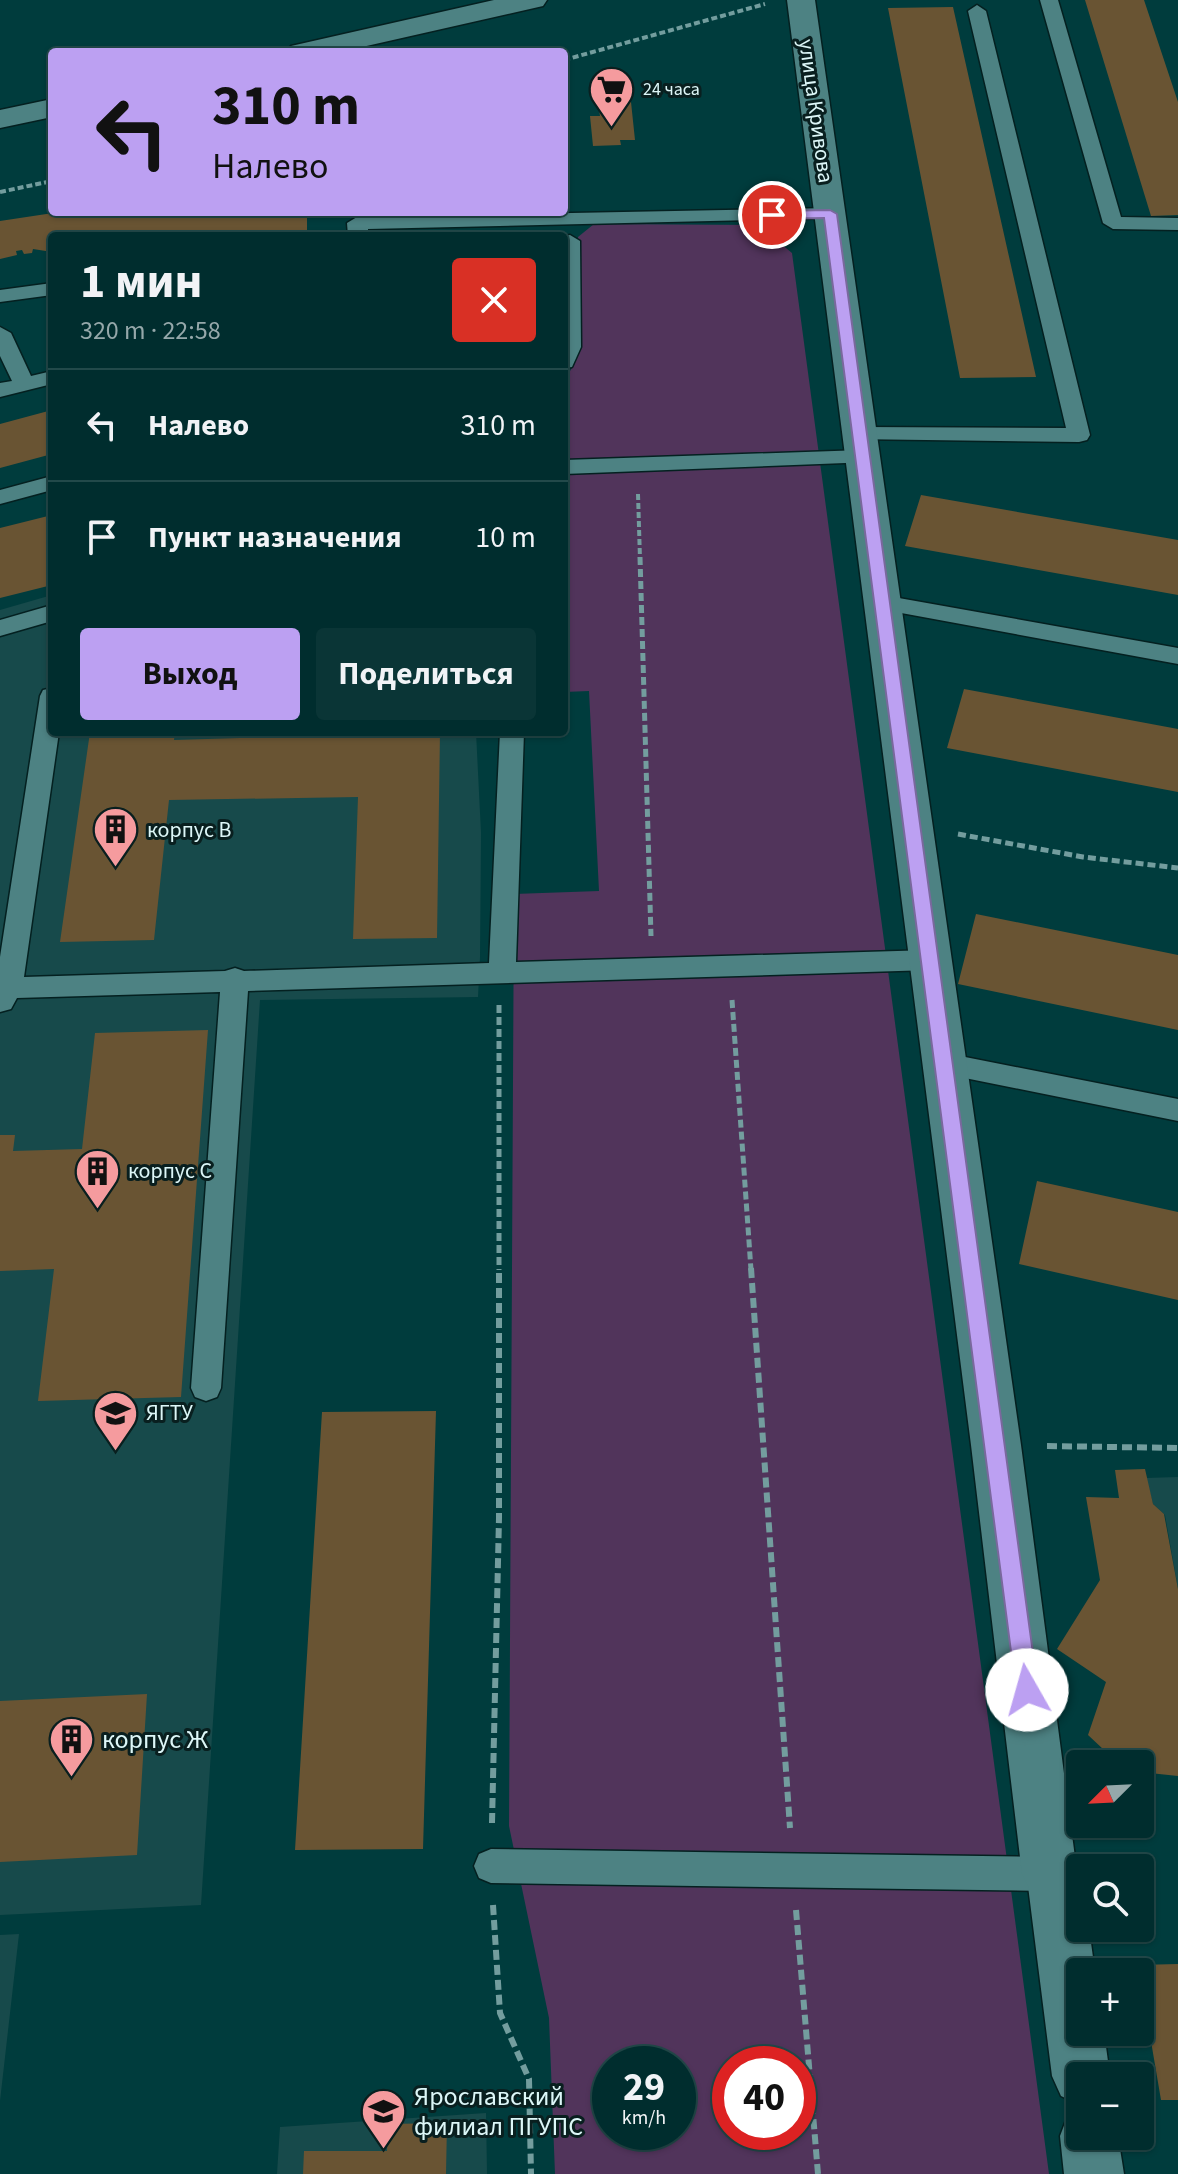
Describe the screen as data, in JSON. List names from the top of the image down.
{
  "streets": {
    "street": ["улица Кривова"]
  },
  "places": {
    "supermarket": ["24 часа"],
    "building": ["корпус В", "корпус С", "корпус Ж"],
    "school or university": ["ЯГТУ", "Ярославский филиал ПГУПС"]
  },
  "north": "bottom left",
  "page": {
    "turn": ["310 m", "Налево"],
    "heading": ["1 мин", "320 m · 22:58"],
    "list": [
      {
        "name": "Налево",
        "value": "310 m"
      },
      {
        "name": "Пункт назначения",
        "value": "10 m"
      }
    ],
    "buttons": ["Выход", "Поделиться"],
    "map_buttons": ["+", "−"],
    "speed": "29 km/h",
    "limit": "40"
  }
}
